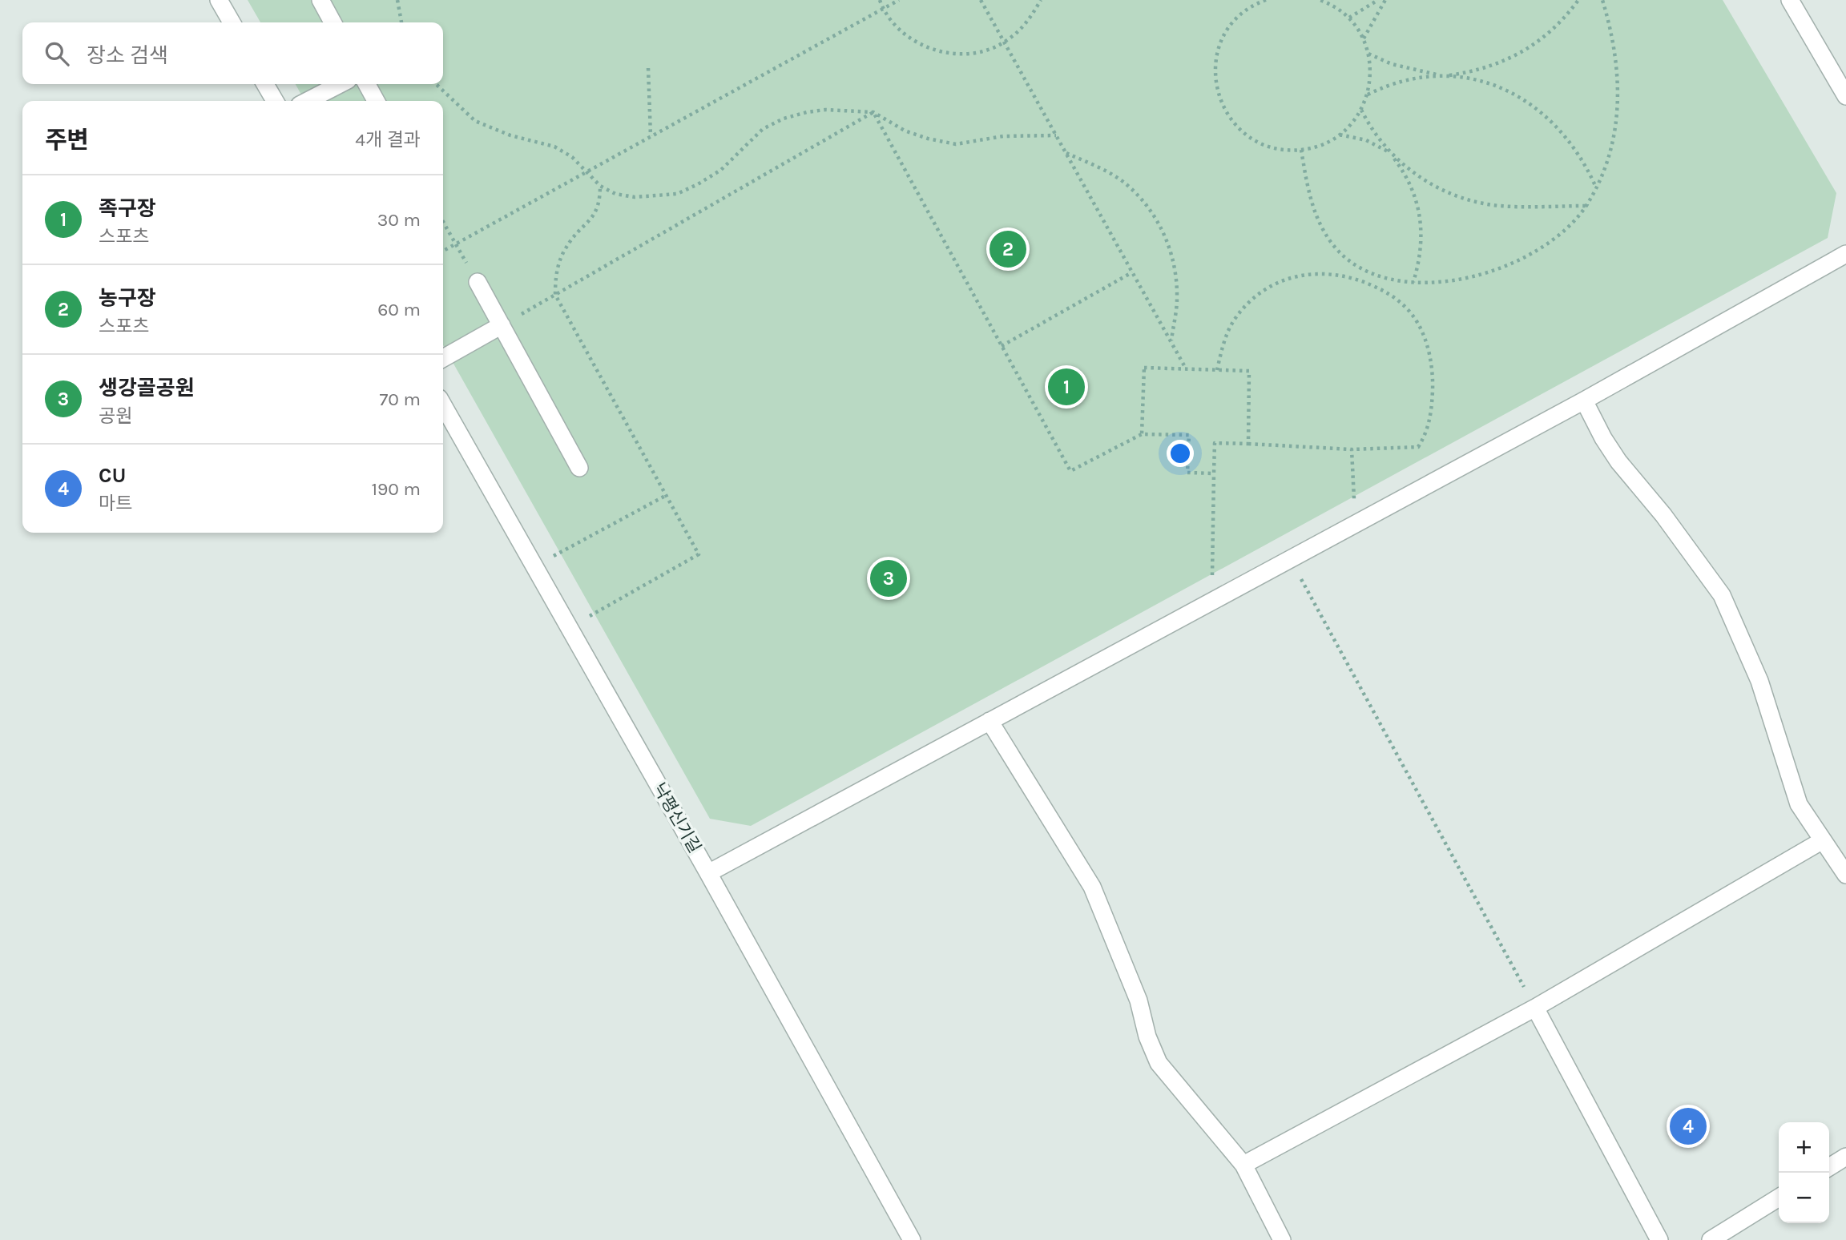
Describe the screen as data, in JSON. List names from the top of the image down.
{
  "streets": {
    "street": ["낙평신기길"]
  },
  "page": {
    "search": "장소 검색",
    "heading": ["주변", "4개 결과"],
    "list": [
      {
        "mark": "1",
        "name": "족구장",
        "note": "스포츠",
        "value": "30 m"
      },
      {
        "mark": "2",
        "name": "농구장",
        "note": "스포츠",
        "value": "60 m"
      },
      {
        "mark": "3",
        "name": "생강골공원",
        "note": "공원",
        "value": "70 m"
      },
      {
        "mark": "4",
        "name": "CU",
        "note": "마트",
        "value": "190 m"
      }
    ],
    "pins": [
      "2",
      "1",
      "3",
      "4"
    ],
    "map_buttons": ["+", "−"]
  }
}
